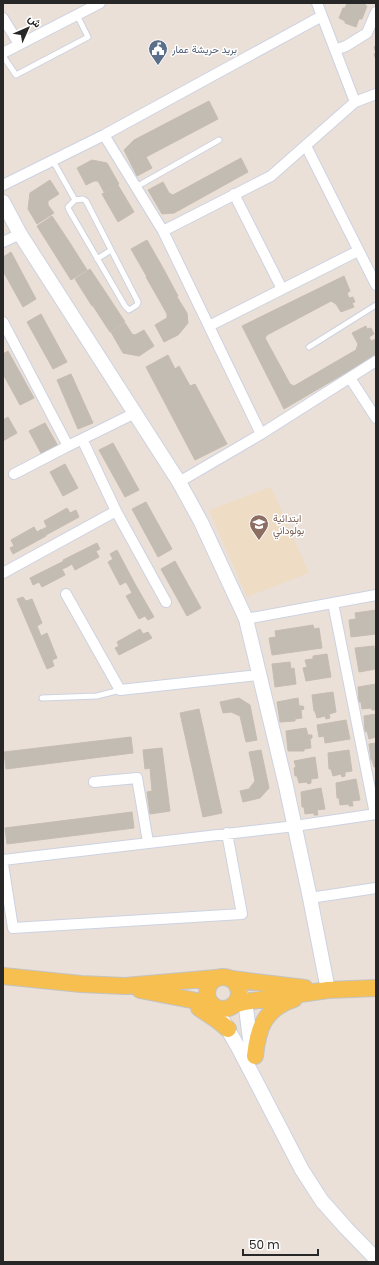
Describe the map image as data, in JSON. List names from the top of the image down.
{
  "places": {
    "public building": ["بريد حريشة عمار"],
    "school or university": ["ابتدائية بولوداني"]
  },
  "scale_bar": "50 m",
  "north": "top right"
}
